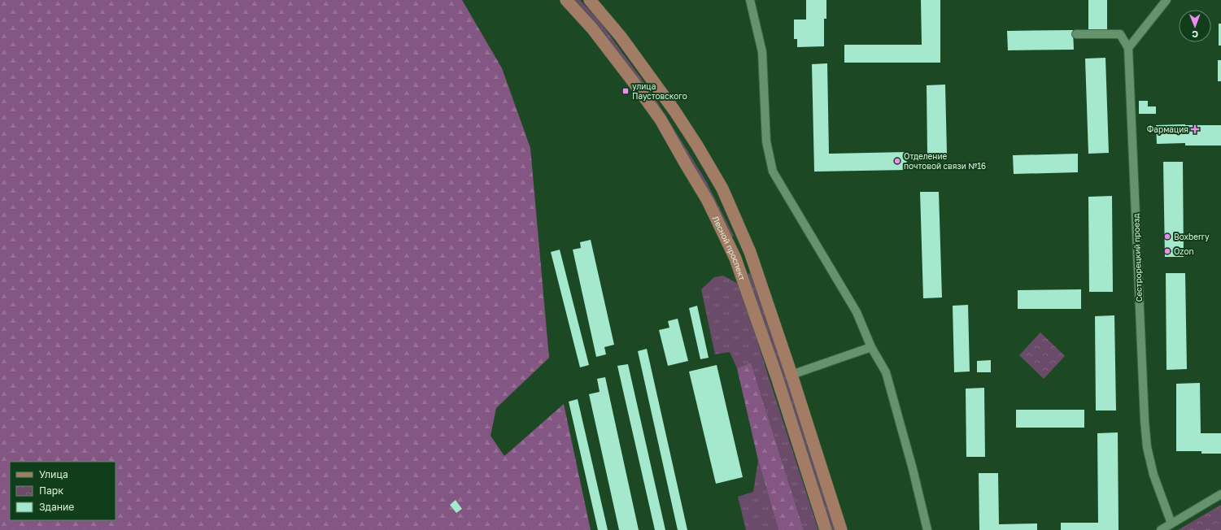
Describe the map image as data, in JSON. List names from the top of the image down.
{
  "streets": {
    "main road": ["Лесной проспект"],
    "street": ["Сестрорецкий проезд"]
  },
  "places": {
    "transit": ["улица Паустовского"],
    "health": ["Фармация"],
    "other": ["Отделение почтовой связи №16", "Boxberry", "Ozon"]
  },
  "legend": ["Улица", "Парк", "Здание"],
  "north": "bottom"
}
